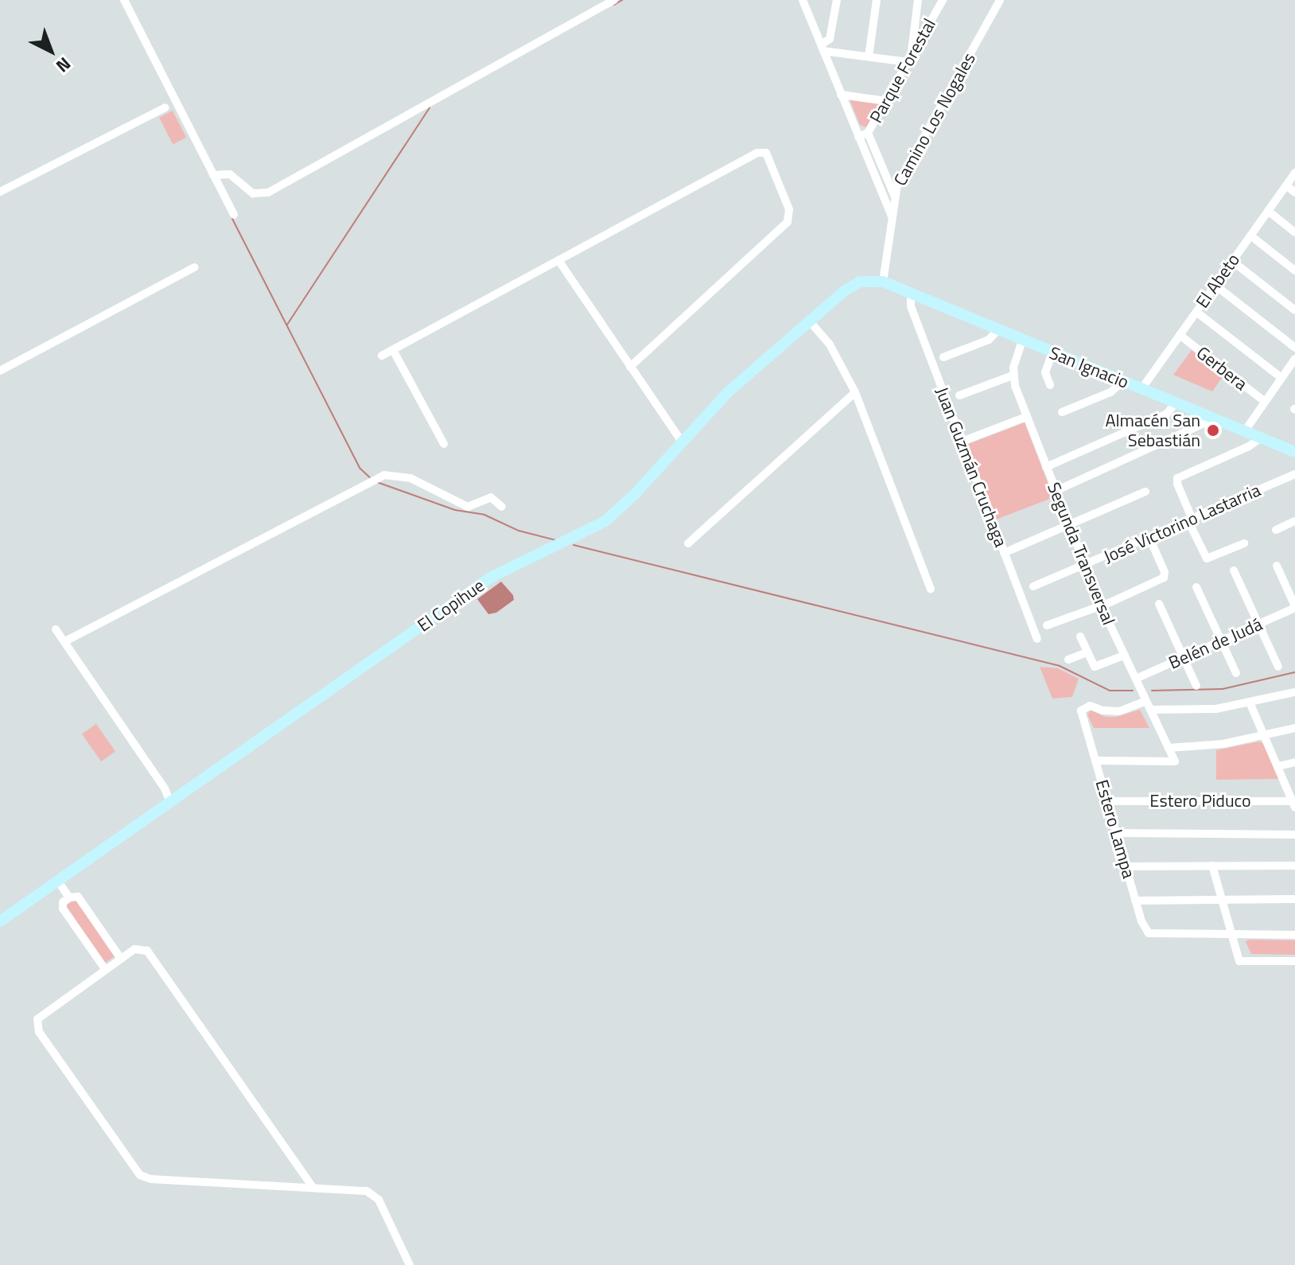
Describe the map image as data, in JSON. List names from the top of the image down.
{
  "streets": {
    "main road": ["San Ignacio", "El Copihue"],
    "street": [
      "Parque Forestal",
      "Camino Los Nogales",
      "El Abeto",
      "Gerbera",
      "Juan Guzmán Cruchaga",
      "José Victorino Lastarria",
      "Segunda Transversal",
      "Belén de Judá",
      "Estero Piduco",
      "Estero Lampa"
    ]
  },
  "crossings": [
    ["Camino Los Nogales", "San Ignacio"],
    ["Camino Los Nogales", "El Copihue"],
    ["El Abeto", "San Ignacio"],
    ["El Abeto", "Gerbera"],
    ["San Ignacio", "Juan Guzmán Cruchaga"],
    ["San Ignacio", "El Copihue"],
    ["José Victorino Lastarria", "Segunda Transversal"],
    ["Segunda Transversal", "Belén de Judá"],
    ["Segunda Transversal", "Estero Lampa"],
    ["Estero Piduco", "Estero Lampa"]
  ],
  "places": ["Almacén San Sebastián"],
  "north": "bottom right"
}
